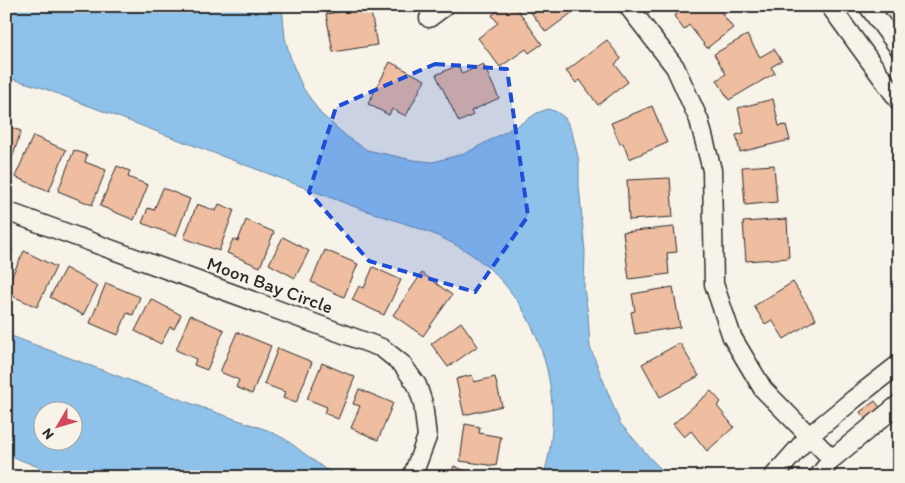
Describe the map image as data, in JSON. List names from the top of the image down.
{
  "streets": {
    "street": ["Moon Bay Circle"]
  },
  "north": "bottom left"
}
